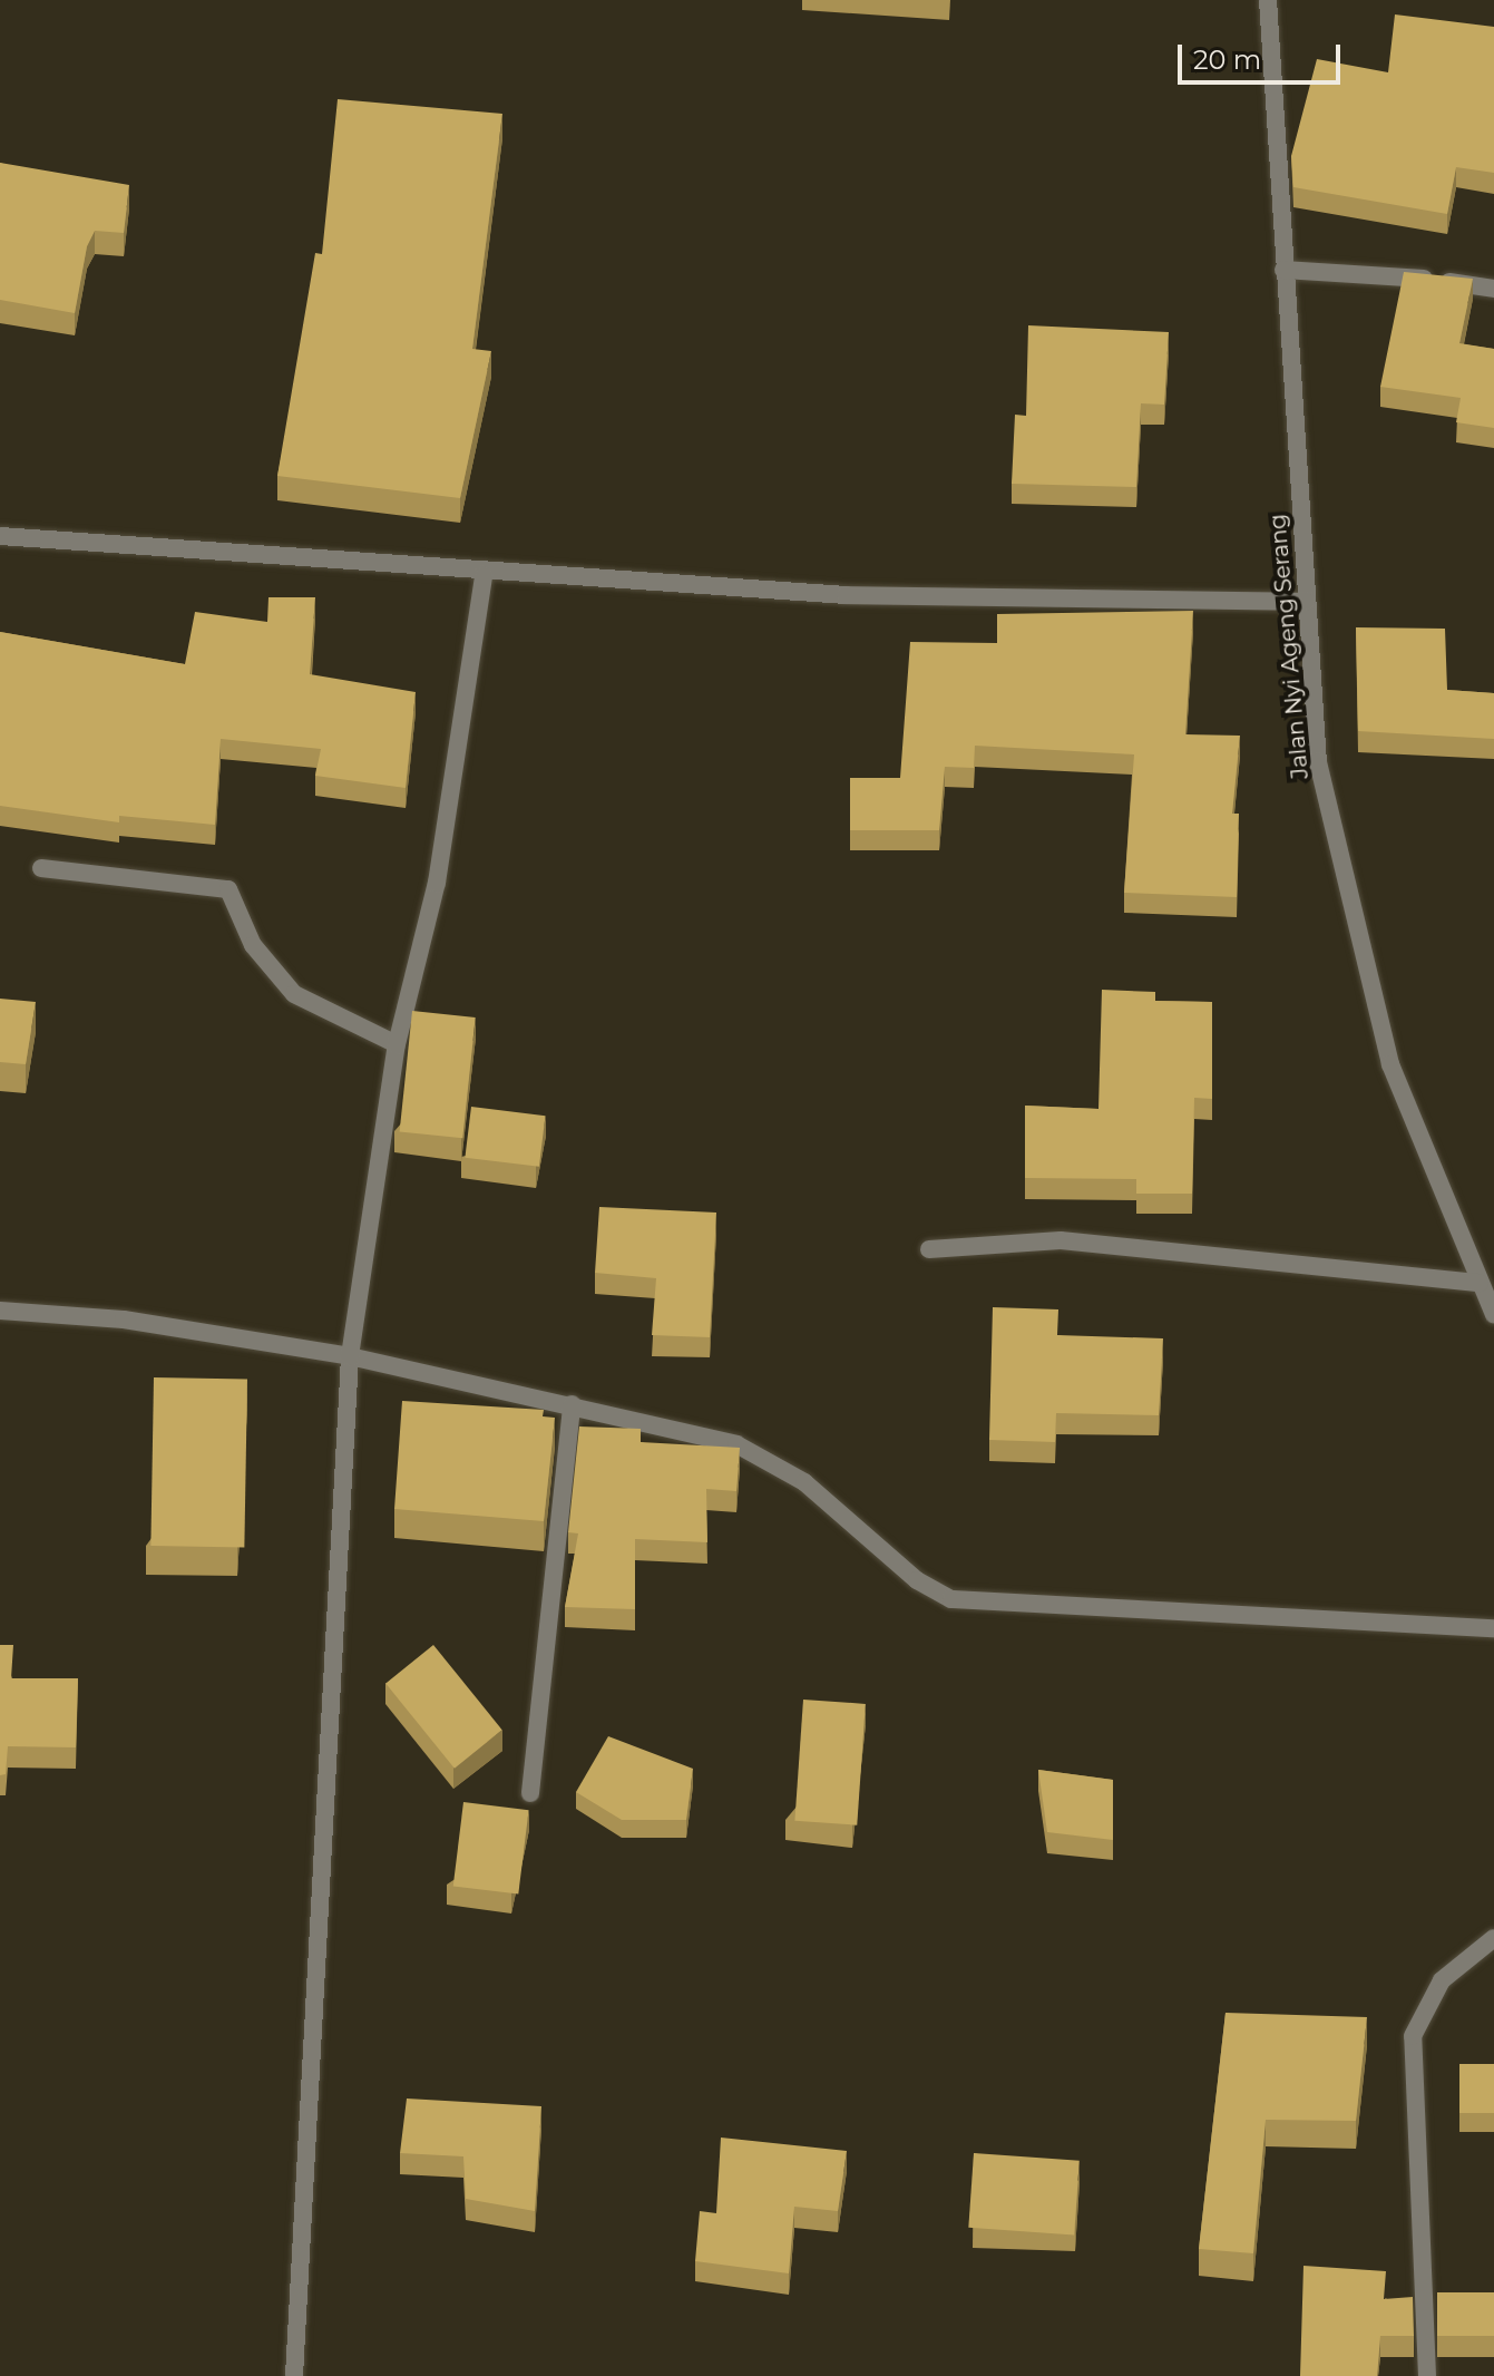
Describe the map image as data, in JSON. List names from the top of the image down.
{
  "streets": {
    "street": ["Jalan Nyi Ageng Serang"]
  },
  "scale_bar": "20 m"
}
